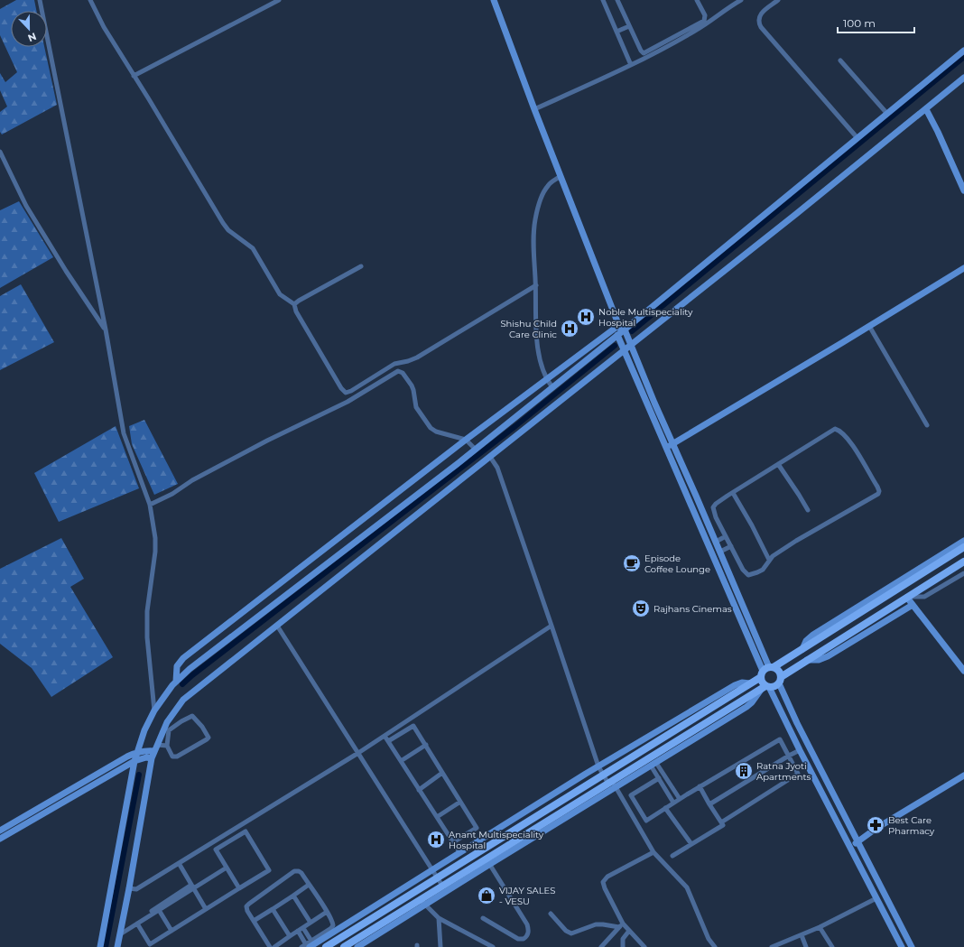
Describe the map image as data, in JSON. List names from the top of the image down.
{
  "places": {
    "hospital": ["Noble Multispeciality Hospital", "Shishu Child Care Clinic", "Anant Multispeciality Hospital"],
    "cafe": ["Episode Coffee Lounge"],
    "theatre": ["Rajhans Cinemas"],
    "building": ["Ratna Jyoti Apartments"],
    "pharmacy": ["Best Care Pharmacy"],
    "shop": ["VIJAY SALES - VESU"]
  },
  "scale_bar": "100 m",
  "north": "bottom"
}
